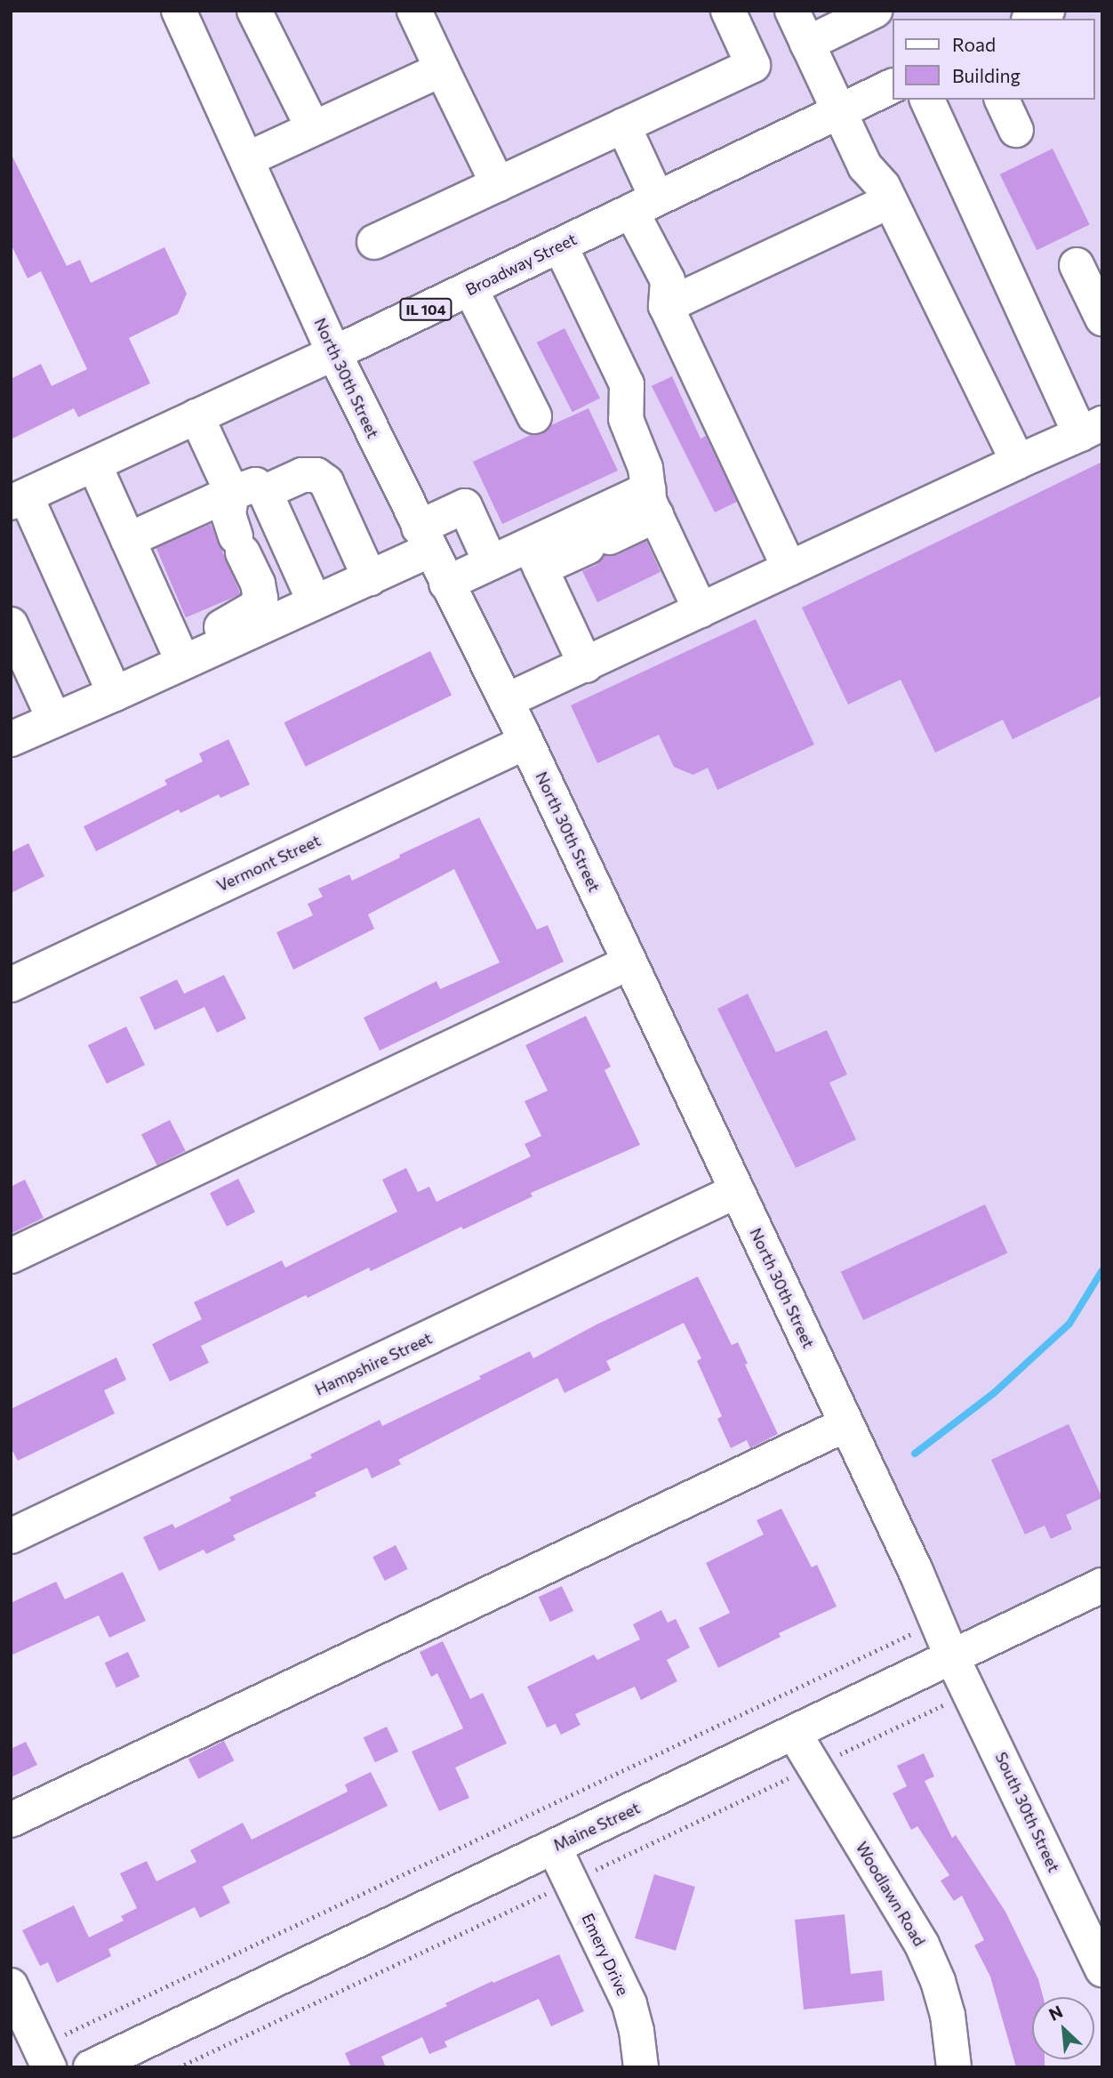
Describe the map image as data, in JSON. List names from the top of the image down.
{
  "streets": {
    "street": [
      "Broadway Street",
      "IL 104",
      "North 30th Street",
      "Vermont Street",
      "Hampshire Street",
      "South 30th Street",
      "Maine Street",
      "Woodlawn Road",
      "Emery Drive"
    ]
  },
  "crossings": [
    ["Broadway Street", "North 30th Street"],
    ["North 30th Street", "Vermont Street"],
    ["North 30th Street", "Hampshire Street"],
    ["North 30th Street", "South 30th Street"],
    ["North 30th Street", "Maine Street"],
    ["South 30th Street", "Maine Street"],
    ["Maine Street", "Woodlawn Road"],
    ["Maine Street", "Emery Drive"]
  ],
  "legend": ["Road", "Building"],
  "north": "top left"
}
